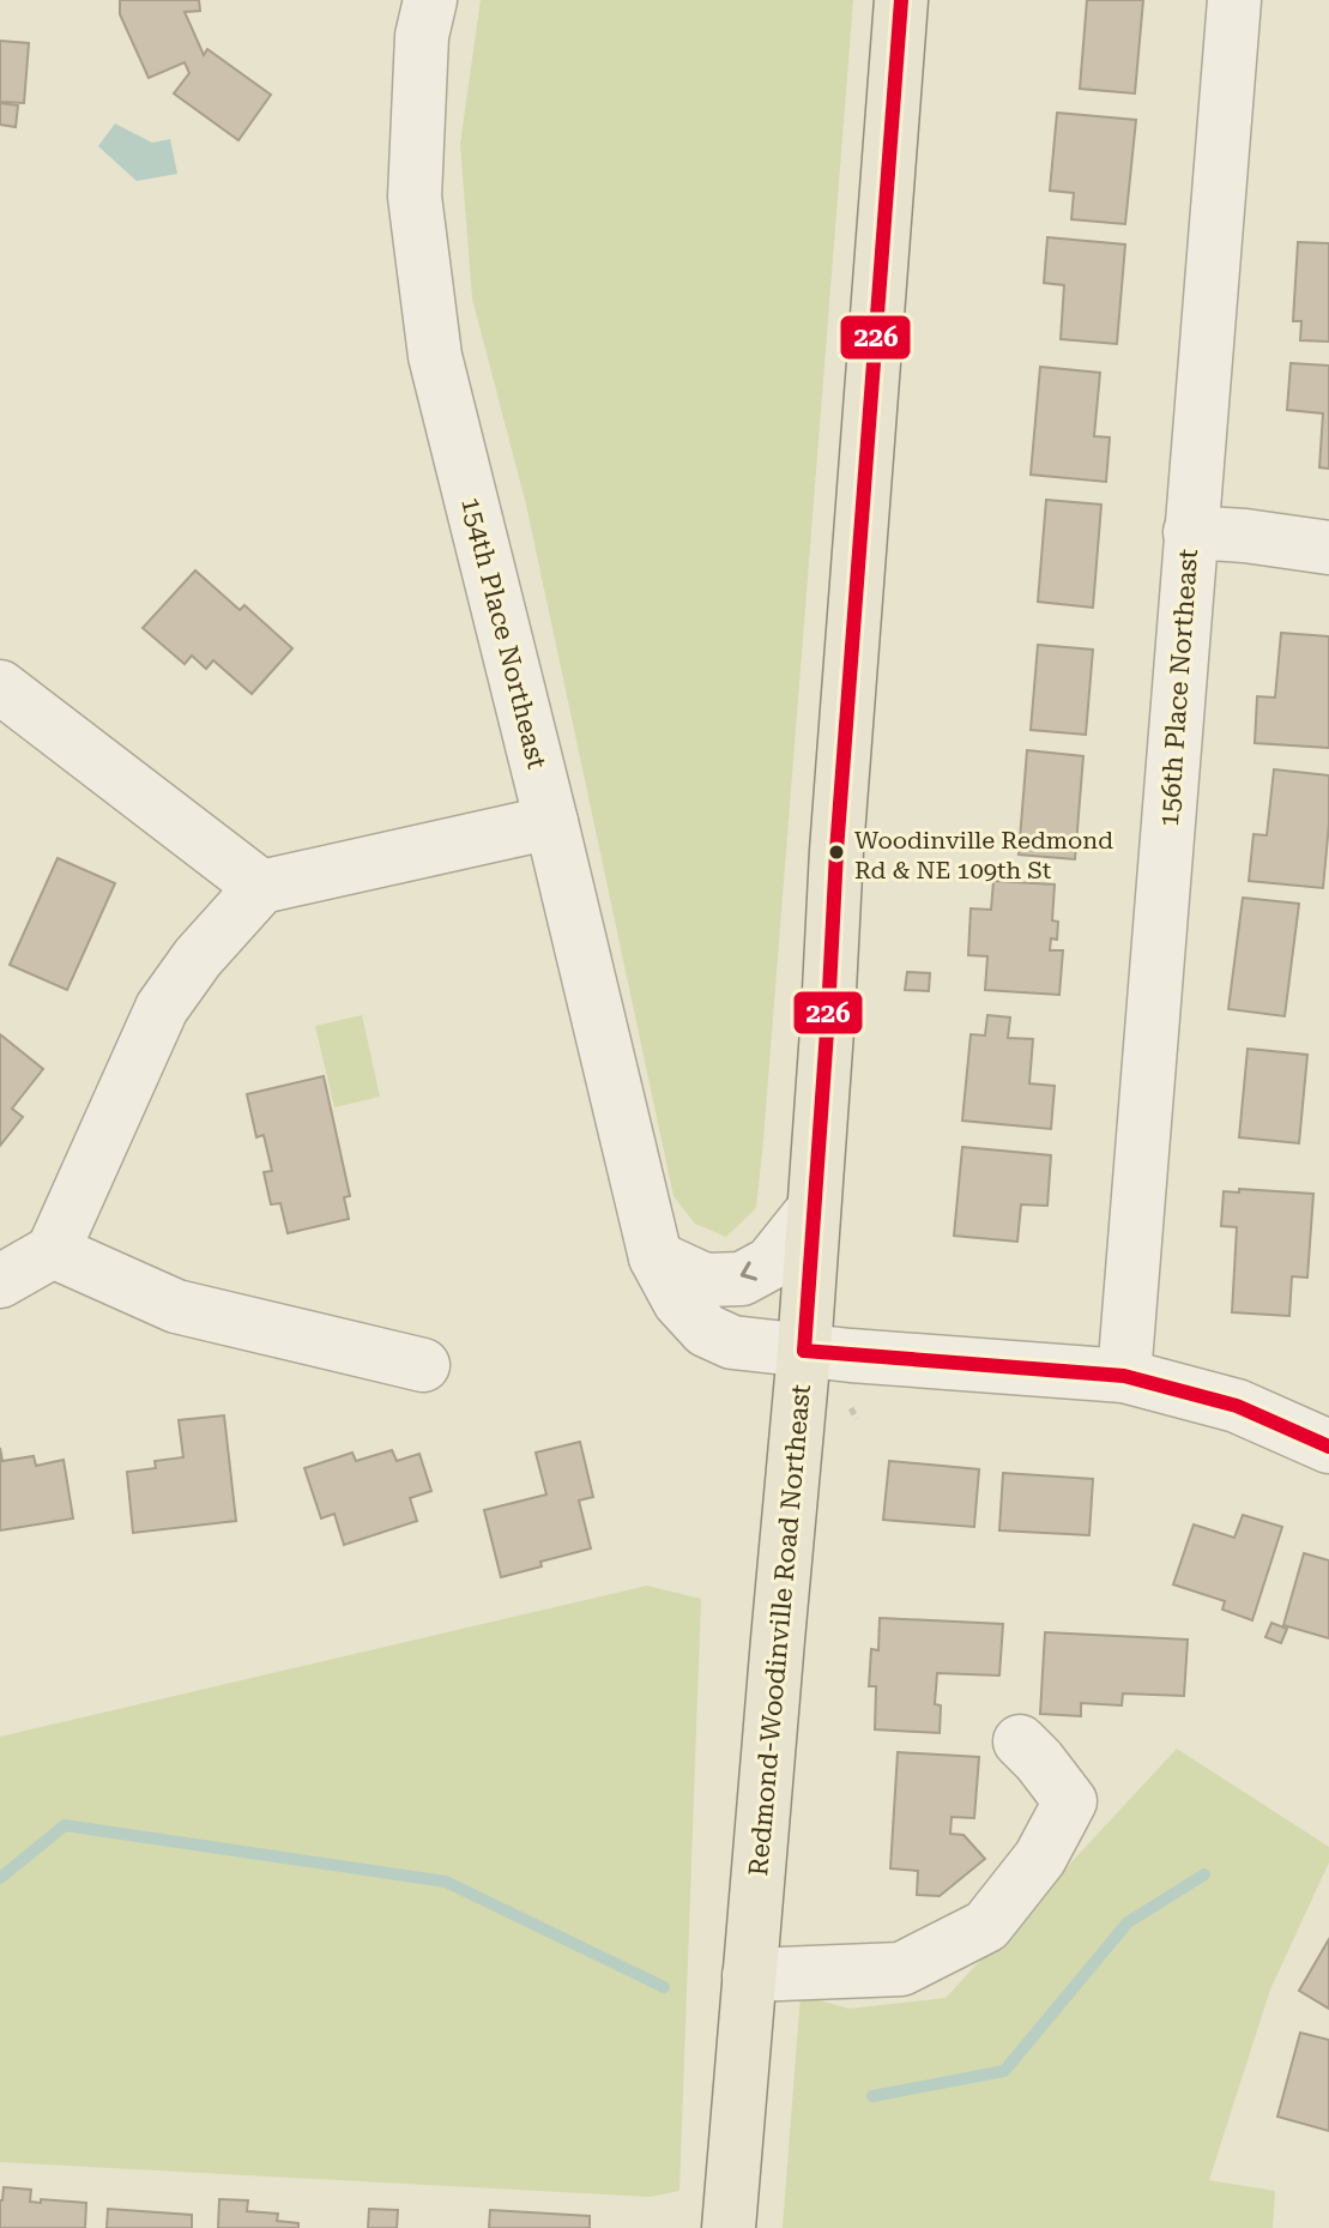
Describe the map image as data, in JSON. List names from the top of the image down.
{
  "streets": {
    "main road": ["Redmond-Woodinville Road Northeast"],
    "street": ["154th Place Northeast", "156th Place Northeast"]
  },
  "crossings": [
    ["154th Place Northeast", "156th Place Northeast"],
    ["154th Place Northeast", "Redmond-Woodinville Road Northeast"]
  ],
  "places": ["Woodinville Redmond Rd & NE 109th St"],
  "lines": ["transit line 226"]
}
